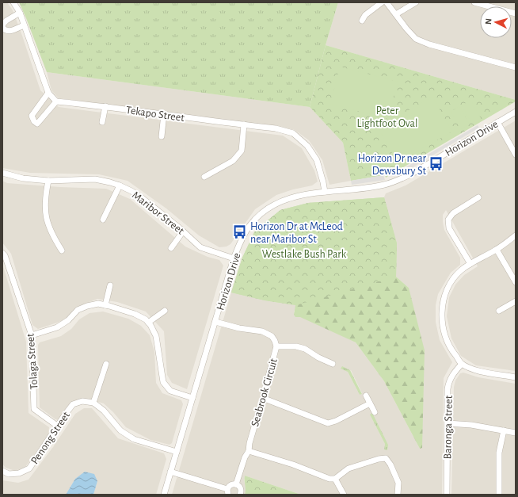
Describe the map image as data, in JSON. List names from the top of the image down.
{
  "streets": {
    "street": [
      "Tekapo Street",
      "Horizon Drive",
      "Maribor Street",
      "Tolaga Street",
      "Seabrook Circuit",
      "Baronga Street",
      "Penong Street"
    ]
  },
  "crossings": [
    ["Tekapo Street", "Horizon Drive"],
    ["Horizon Drive", "Maribor Street"],
    ["Horizon Drive", "Seabrook Circuit"],
    ["Tolaga Street", "Penong Street"]
  ],
  "parks": ["Peter Lightfoot Oval", "Westlake Bush Park"],
  "places": {
    "bus stop": ["Horizon Dr near Dewsbury St", "Horizon Dr at McLeod near Maribor St"]
  },
  "north": "left"
}
